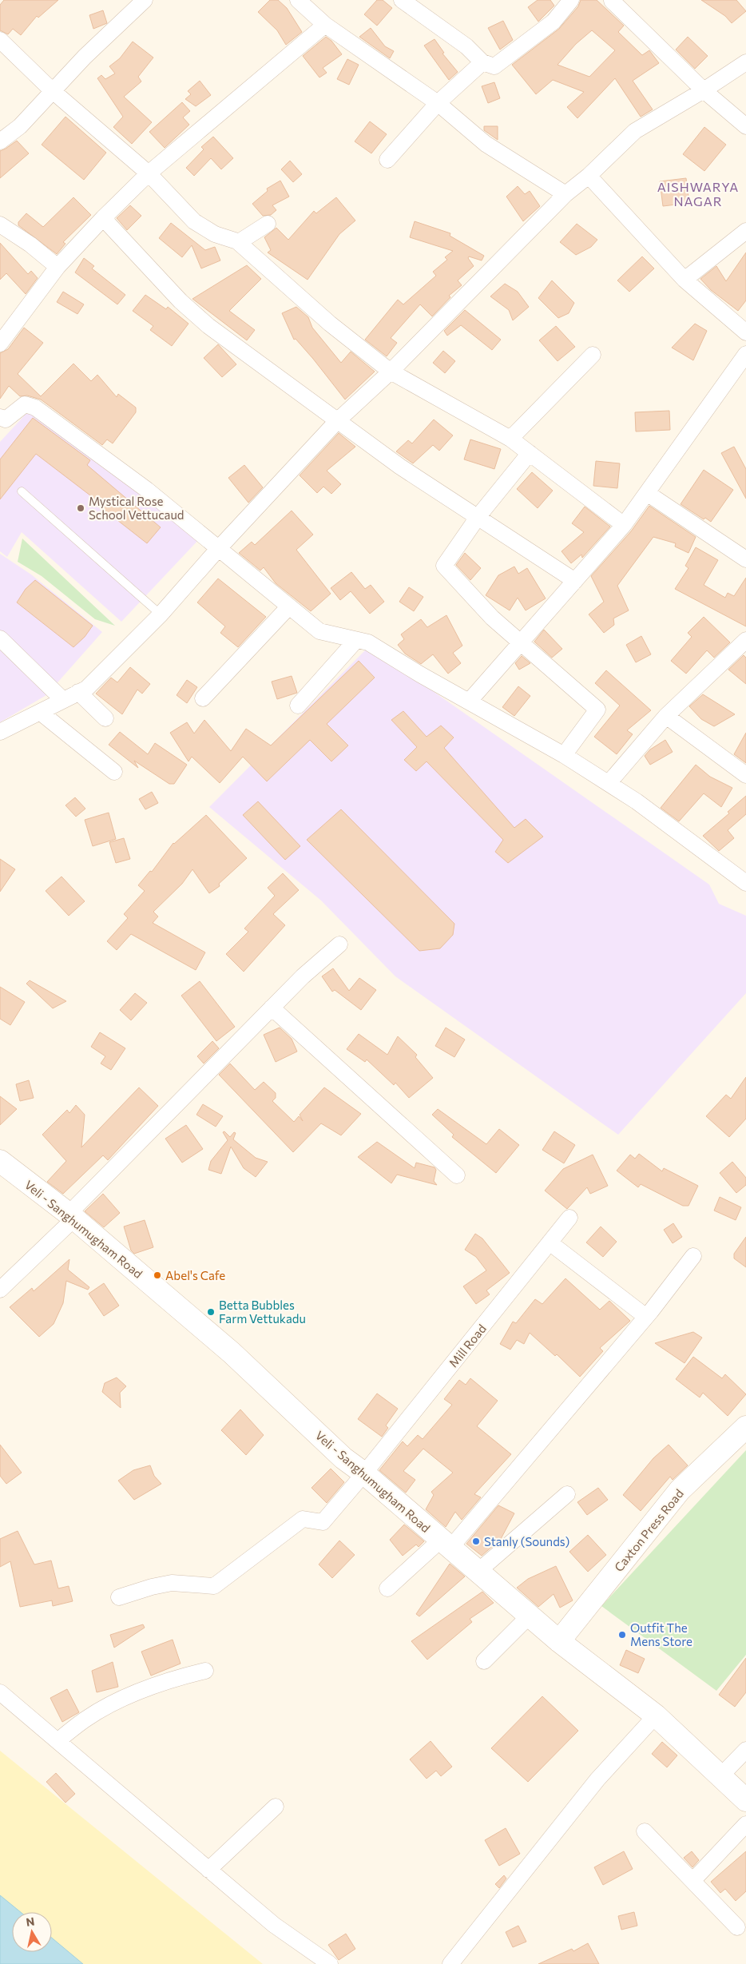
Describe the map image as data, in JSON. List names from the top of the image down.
{
  "streets": {
    "main road": ["Veli - Sanghumugham Road", "Caxton Press Road"],
    "street": ["Mill Road"]
  },
  "crossings": [
    ["Veli - Sanghumugham Road", "Mill Road"],
    ["Veli - Sanghumugham Road", "Caxton Press Road"]
  ],
  "districts": ["AISHWARYA NAGAR"],
  "places": [
    "Mystical Rose School Vettucaud",
    "Abel's Cafe",
    "Betta Bubbles Farm Vettukadu",
    "Stanly (Sounds)",
    "Outfit The Mens Store"
  ],
  "north": "top"
}
